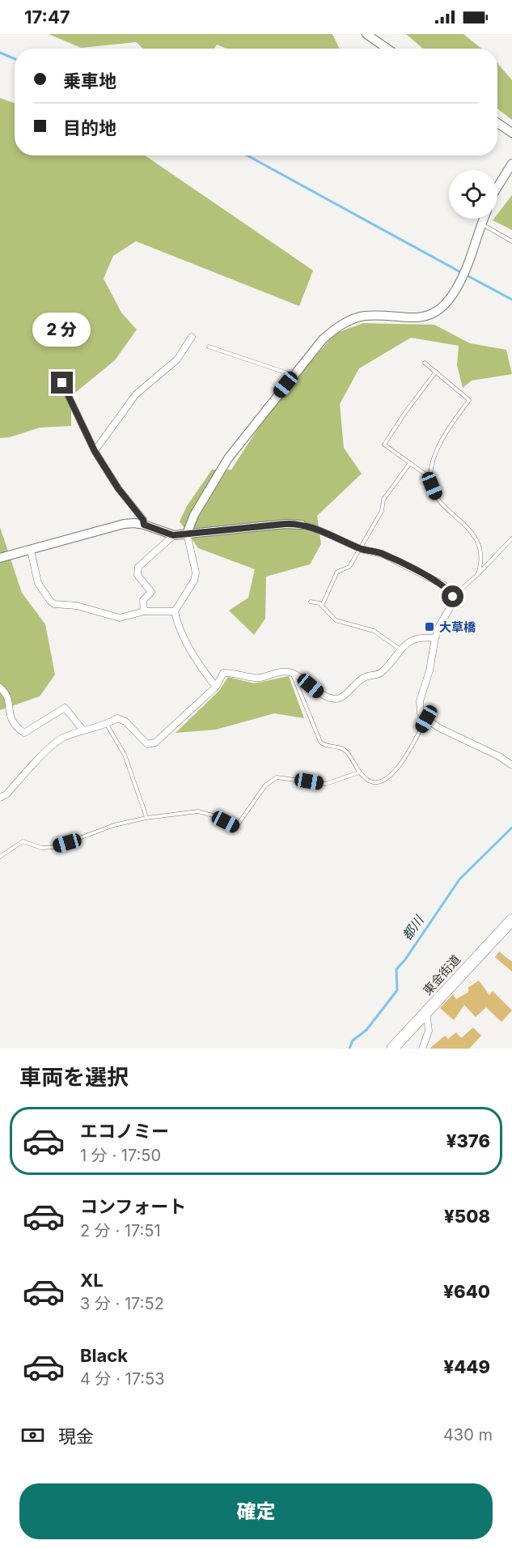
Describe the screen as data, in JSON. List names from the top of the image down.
{
  "streets": {
    "highway": ["東金街道"]
  },
  "water": ["都川"],
  "places": {
    "transit": ["大草橋"]
  },
  "page": {
    "status": "17:47",
    "banner": ["乗車地", "目的地"],
    "bubble": "2 分",
    "heading": "車両を選択",
    "list": [
      {
        "name": "エコノミー",
        "note": "1 分 · 17:50",
        "value": "¥376"
      },
      {
        "name": "コンフォート",
        "note": "2 分 · 17:51",
        "value": "¥508"
      },
      {
        "name": "XL",
        "note": "3 分 · 17:52",
        "value": "¥640"
      },
      {
        "name": "Black",
        "note": "4 分 · 17:53",
        "value": "¥449"
      }
    ],
    "pay": ["現金", "430 m"],
    "buttons": "確定"
  }
}
